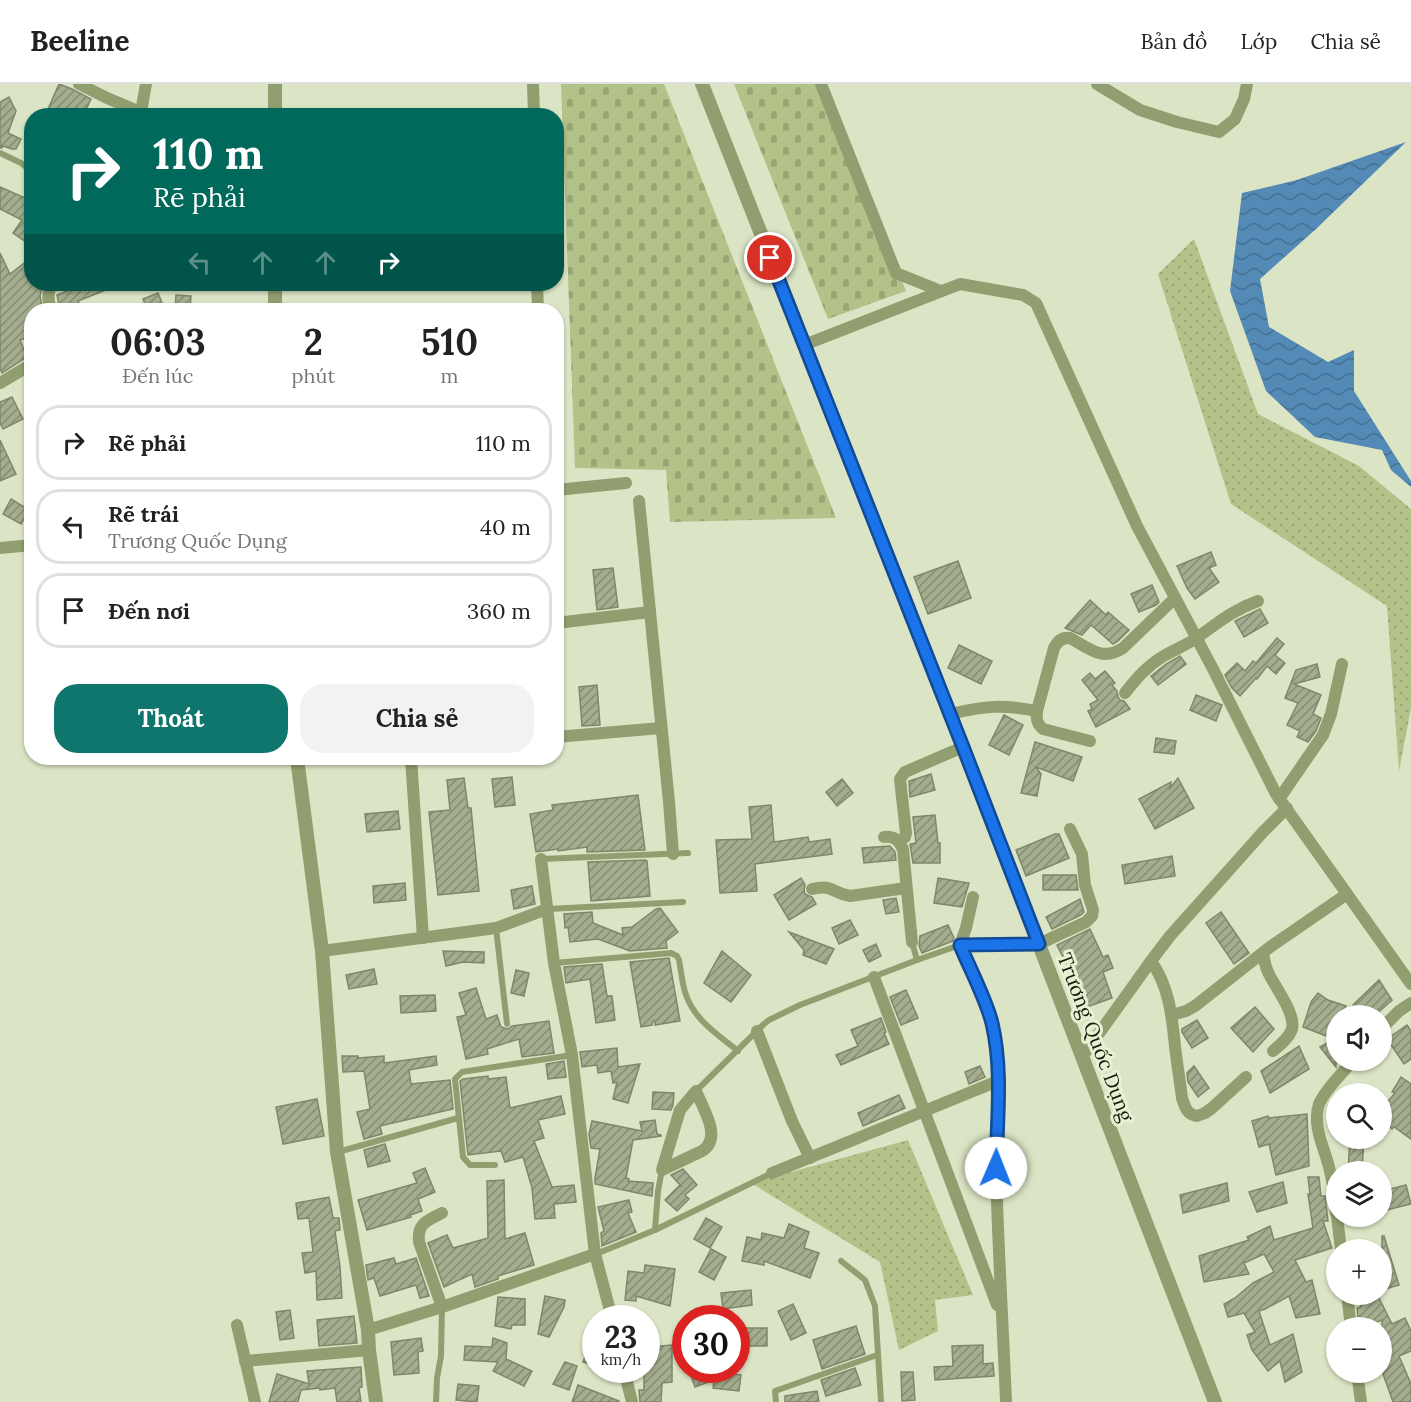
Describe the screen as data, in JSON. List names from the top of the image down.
{
  "streets": {
    "street": ["Trương Quốc Dụng"]
  },
  "page": {
    "header": "Beeline",
    "nav": ["Bản đồ", "Lớp", "Chia sẻ"],
    "turn": ["110 m", "Rẽ phải"],
    "eta": [
      "06:03",
      "Đến lúc",
      "2",
      "phút",
      "510",
      "m"
    ],
    "list": [
      {
        "name": "Rẽ phải",
        "value": "110 m"
      },
      {
        "name": "Rẽ trái",
        "note": "Trương Quốc Dụng",
        "value": "40 m"
      },
      {
        "name": "Đến nơi",
        "value": "360 m"
      }
    ],
    "buttons": ["Thoát", "Chia sẻ"],
    "map_buttons": ["+", "−"],
    "speed": "23 km/h",
    "limit": "30"
  }
}
